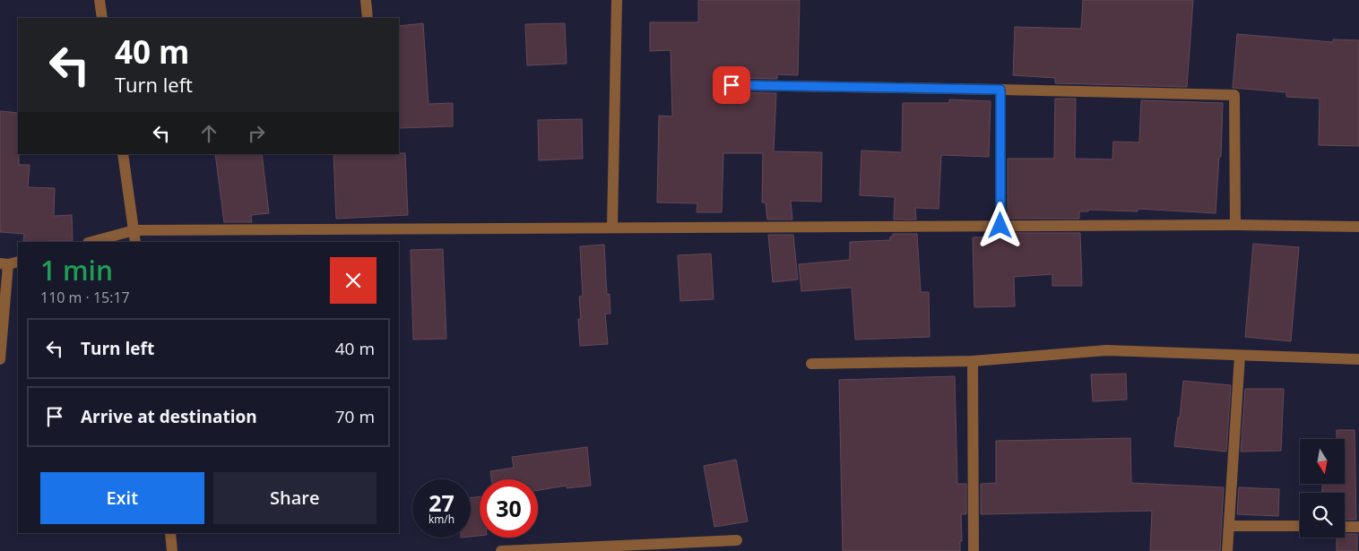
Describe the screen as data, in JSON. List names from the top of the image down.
{
  "north": "bottom",
  "page": {
    "turn": ["40 m", "Turn left"],
    "heading": ["1 min", "110 m · 15:17"],
    "list": [
      {
        "name": "Turn left",
        "value": "40 m"
      },
      {
        "name": "Arrive at destination",
        "value": "70 m"
      }
    ],
    "buttons": ["Exit", "Share"],
    "speed": "27 km/h",
    "limit": "30"
  }
}
